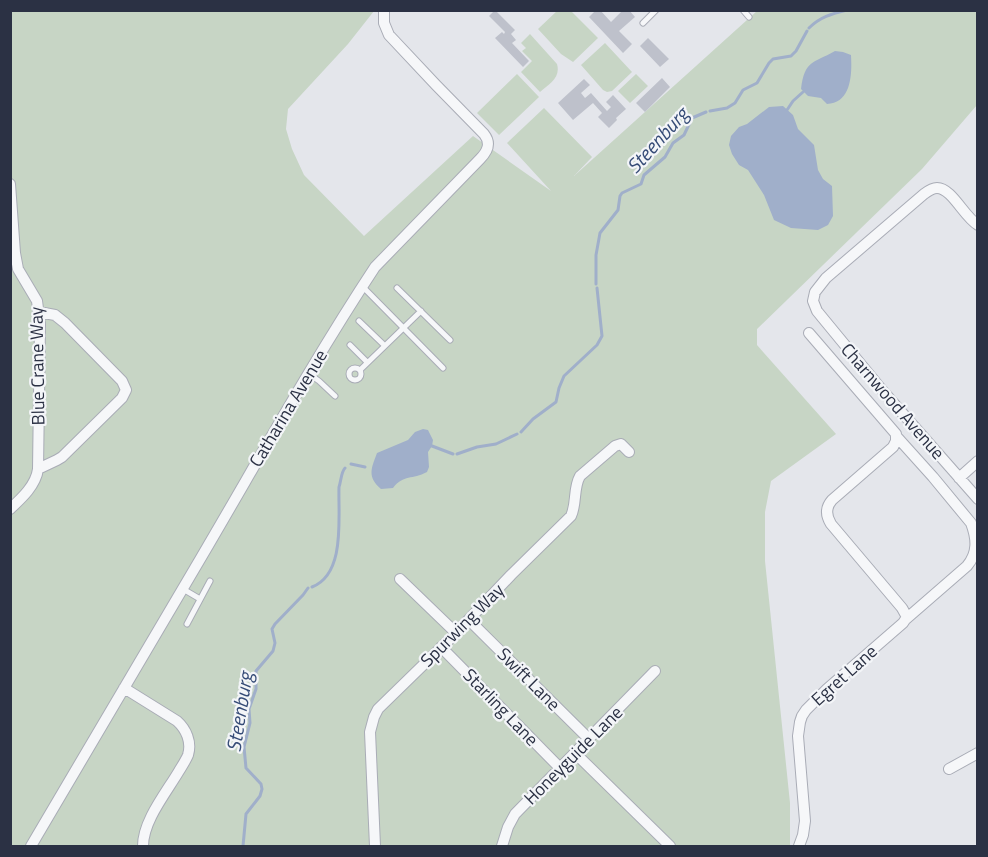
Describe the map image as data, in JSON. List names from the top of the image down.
{
  "streets": {
    "street": [
      "Blue Crane Way",
      "Charnwood Avenue",
      "Catharina Avenue",
      "Spurwing Way",
      "Egret Lane",
      "Swift Lane",
      "Starling Lane",
      "Honeyguide Lane"
    ]
  },
  "crossings": [
    ["Spurwing Way", "Swift Lane"],
    ["Spurwing Way", "Starling Lane"],
    ["Swift Lane", "Honeyguide Lane"],
    ["Starling Lane", "Honeyguide Lane"]
  ],
  "water": ["Steenburg"]
}
